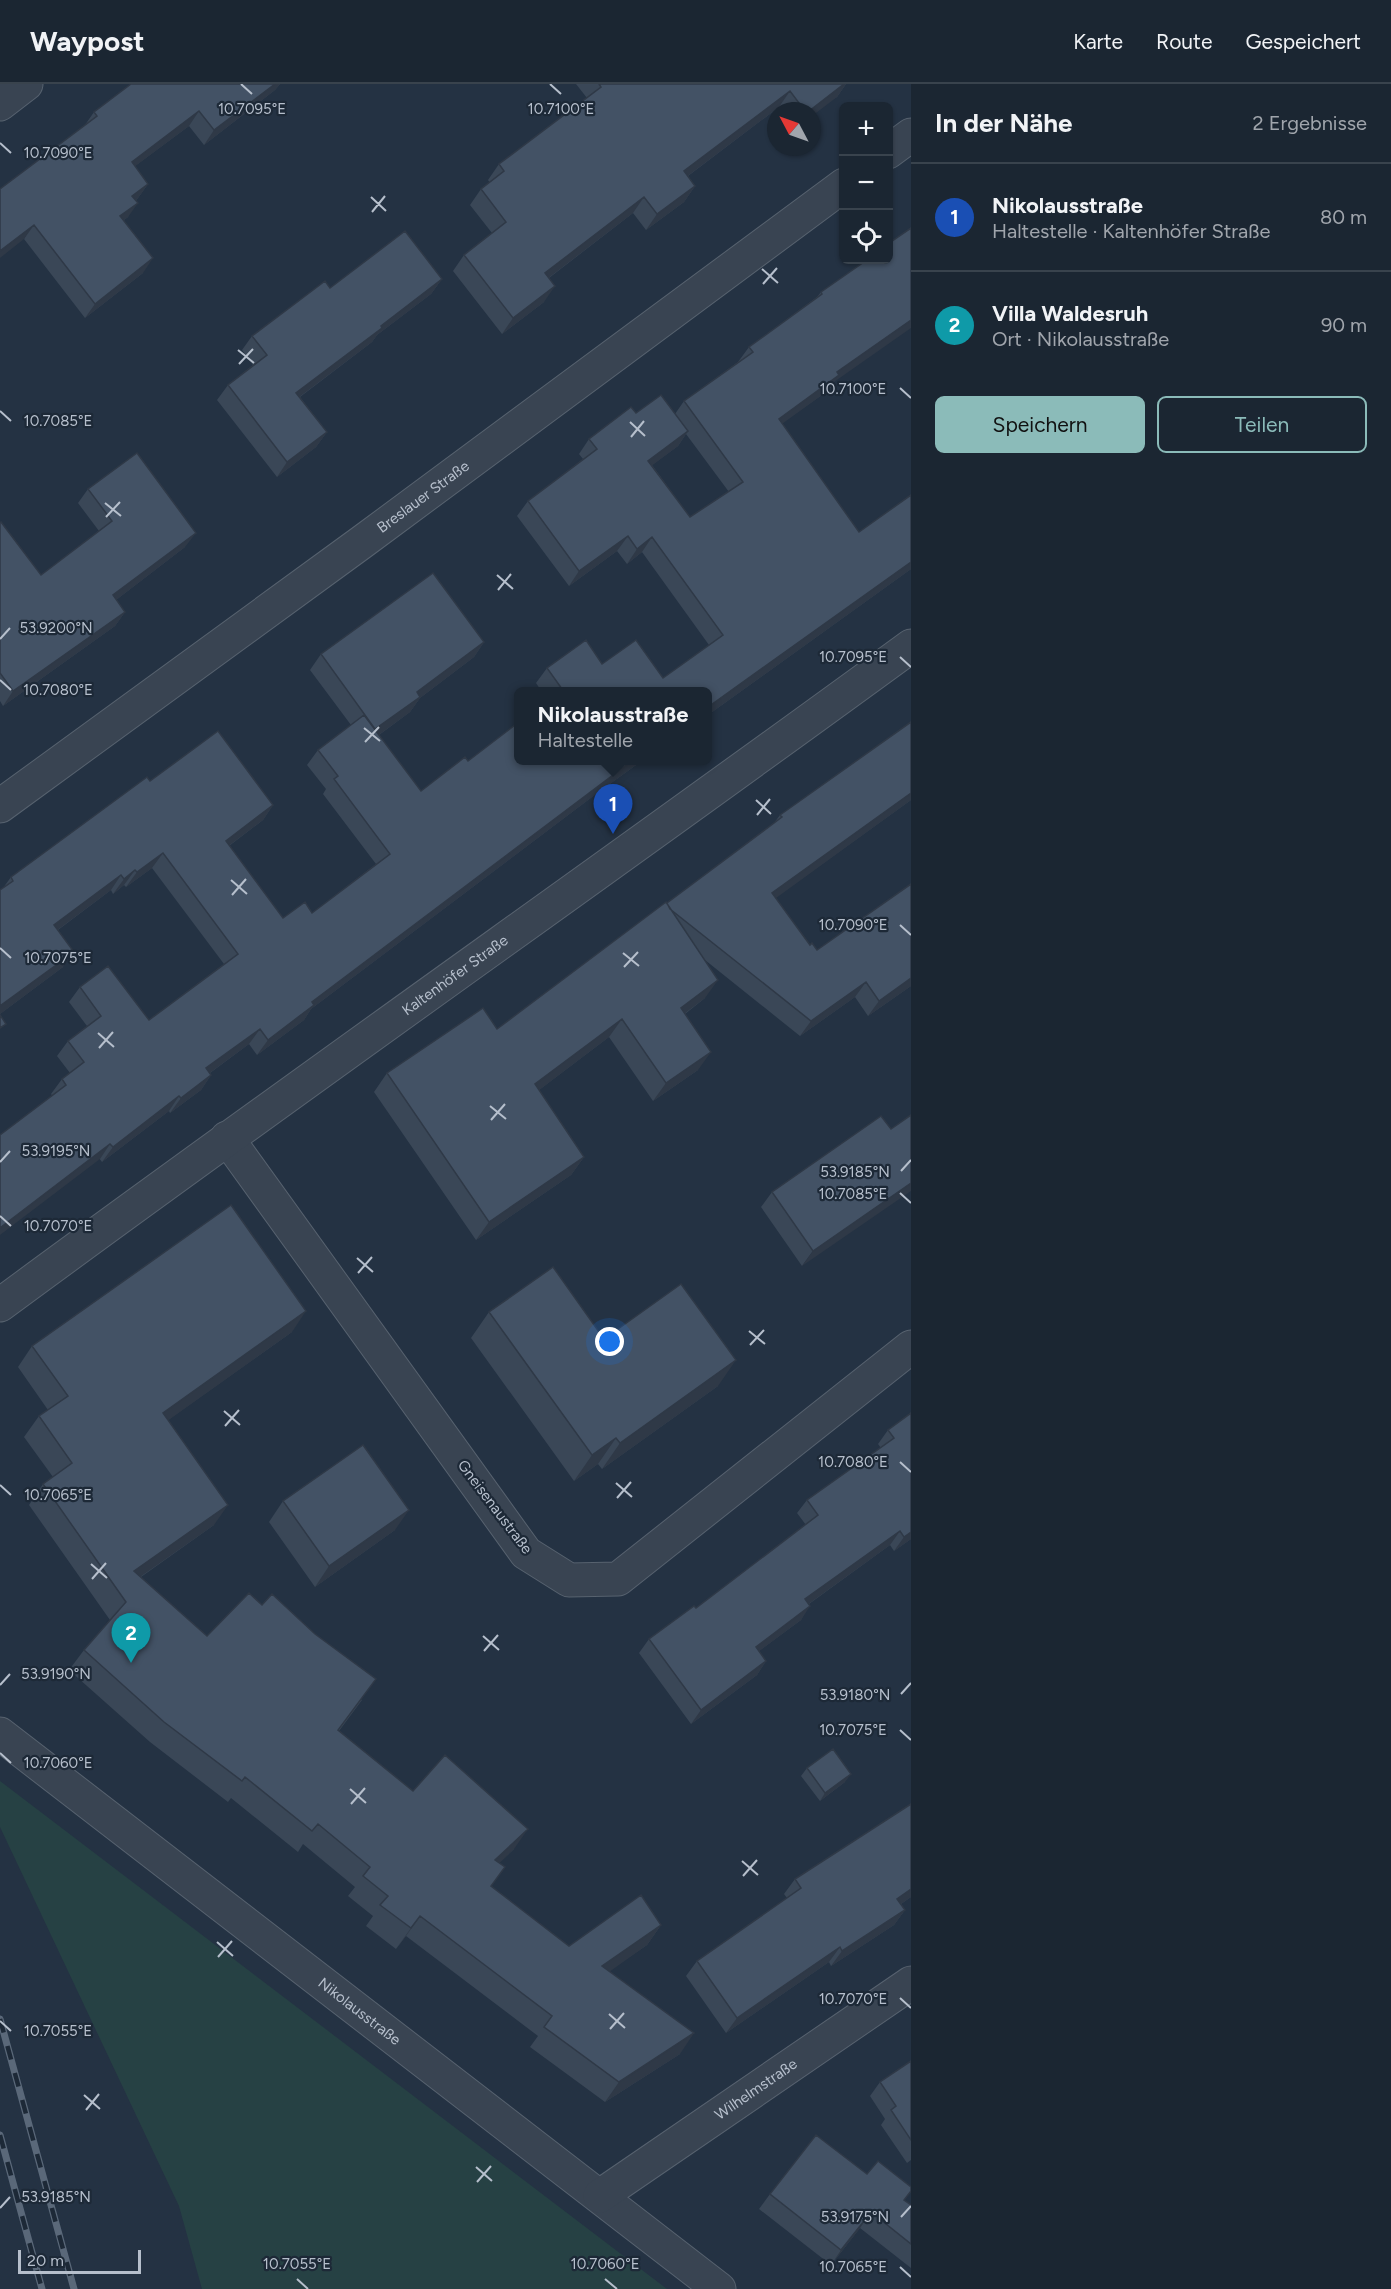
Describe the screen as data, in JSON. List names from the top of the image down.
{
  "streets": {
    "street": [
      "Breslauer Straße",
      "Kaltenhöfer Straße",
      "Gneisenaustraße",
      "Nikolausstraße",
      "Wilhelmstraße"
    ]
  },
  "crossings": [
    ["Kaltenhöfer Straße", "Gneisenaustraße"],
    ["Nikolausstraße", "Wilhelmstraße"]
  ],
  "scale_bar": "20 m",
  "north": "top left",
  "page": {
    "header": "Waypost",
    "nav": ["Karte", "Route", "Gespeichert"],
    "heading": ["In der Nähe", "2 Ergebnisse"],
    "map_buttons": ["+", "−"],
    "list": [
      {
        "mark": "1",
        "name": "Nikolausstraße",
        "note": "Haltestelle · Kaltenhöfer Straße",
        "value": "80 m"
      },
      {
        "mark": "2",
        "name": "Villa Waldesruh",
        "note": "Ort · Nikolausstraße",
        "value": "90 m"
      }
    ],
    "buttons": ["Speichern", "Teilen"],
    "popup": ["Nikolausstraße", "Haltestelle"],
    "pins": ["1", "2"],
    "scale": "20 m"
  },
  "coordinates": [
    "10.7095°E",
    "10.7100°E",
    "10.7090°E",
    "10.7085°E",
    "53.9200°N",
    "10.7080°E",
    "10.7075°E",
    "53.9195°N",
    "53.9185°N",
    "10.7070°E",
    "10.7065°E",
    "53.9190°N",
    "53.9180°N",
    "10.7060°E",
    "10.7055°E",
    "53.9175°N"
  ]
}
